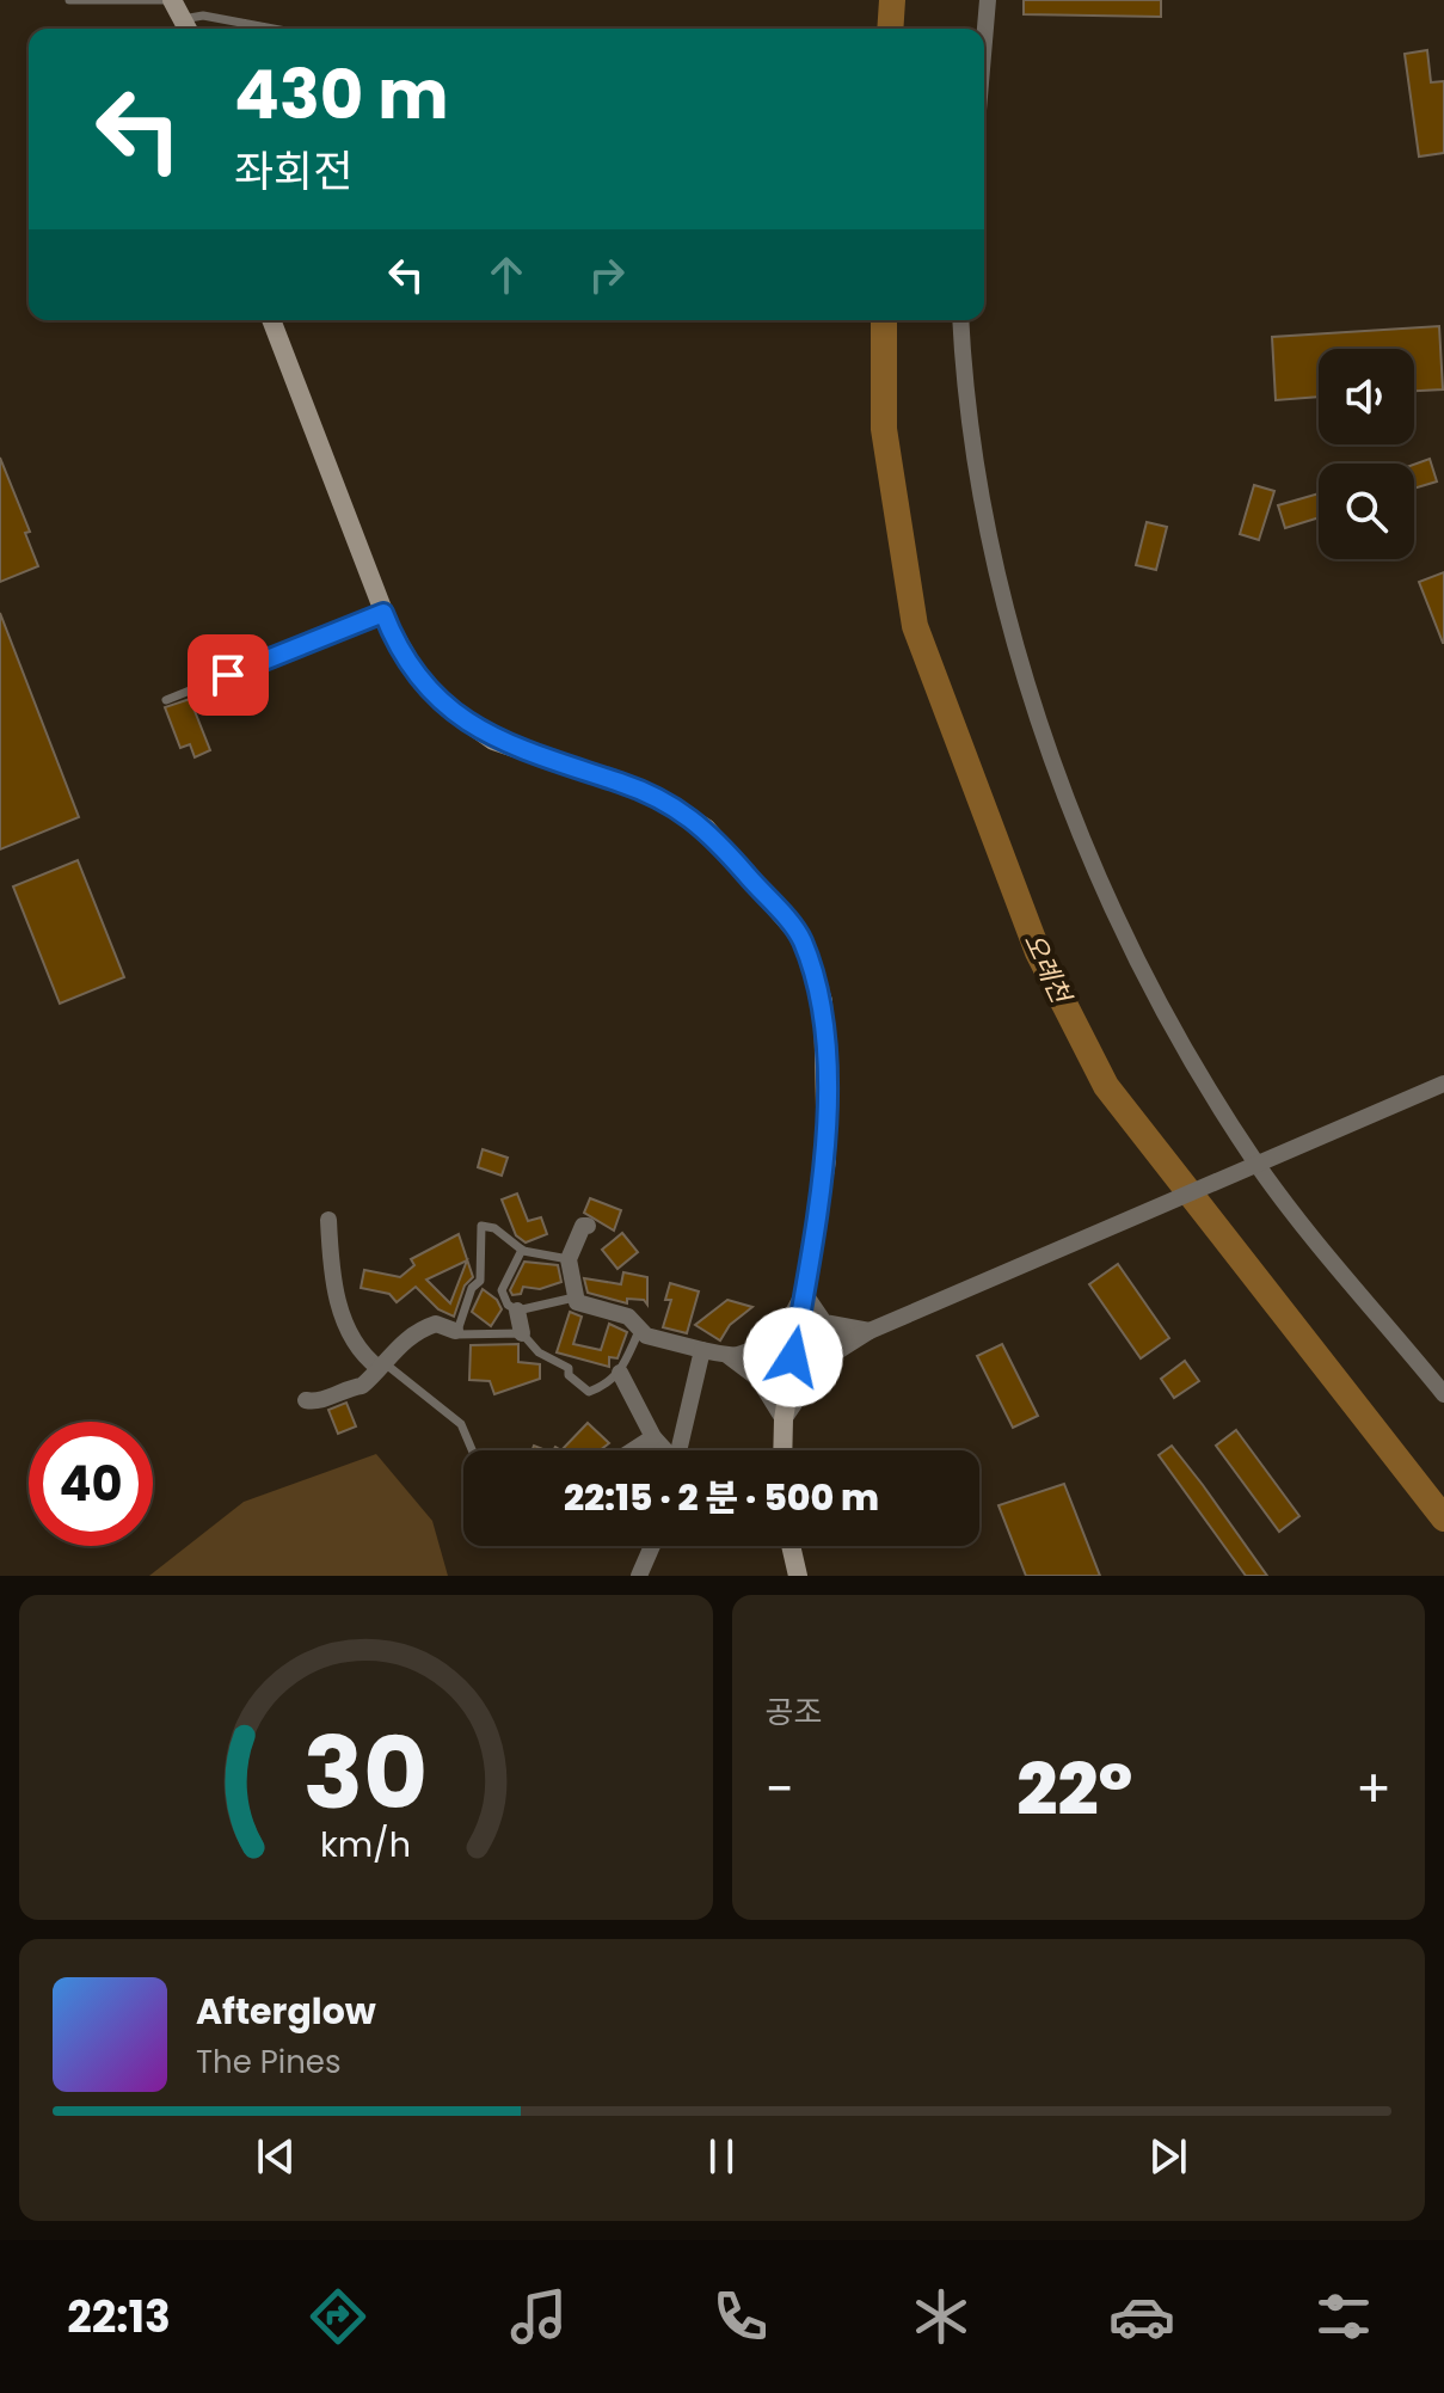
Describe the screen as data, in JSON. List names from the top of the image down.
{
  "water": ["오례천"],
  "page": {
    "turn": ["430 m", "좌회전"],
    "limit": "40",
    "trip": "22:15 · 2 분 · 500 m",
    "tile": "공조",
    "heat": ["−", "22°", "+"],
    "song": ["Afterglow", "The Pines"],
    "tabs": "22:13",
    "gauge": ["30", "km/h"]
  }
}
